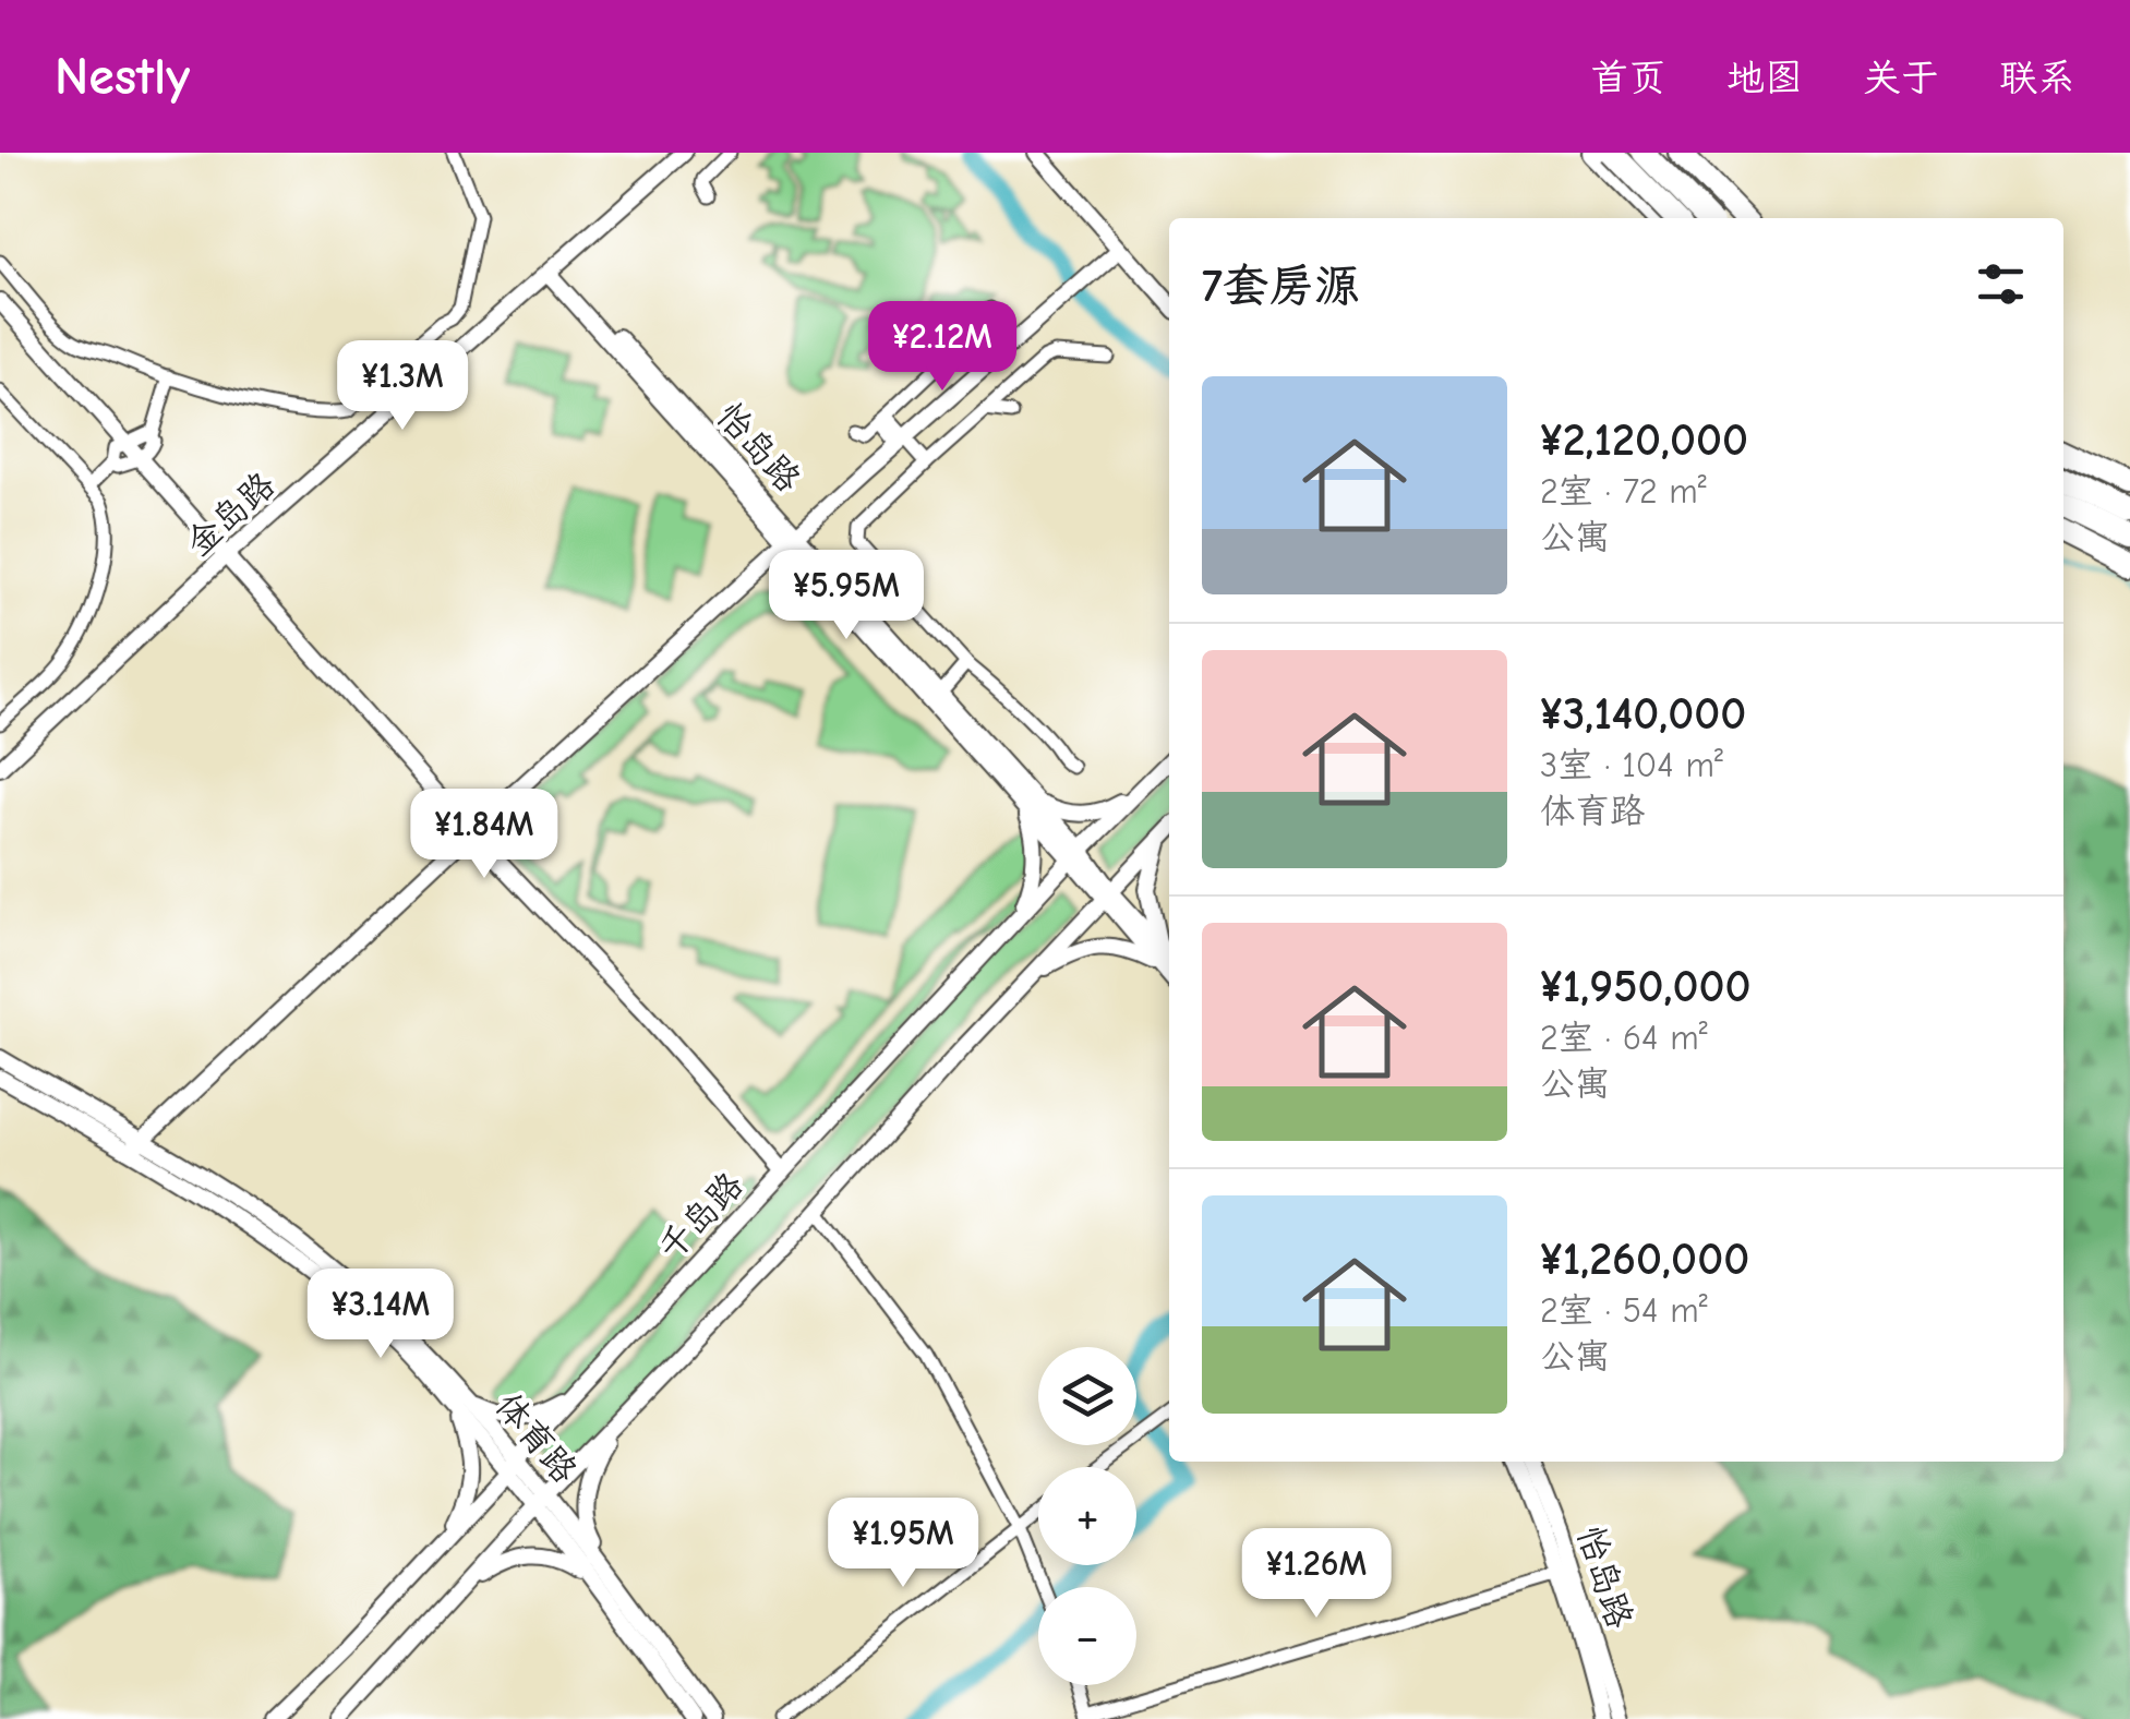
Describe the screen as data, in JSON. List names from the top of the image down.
{
  "streets": {
    "street": [
      "怡岛路",
      "金岛路",
      "千岛路",
      "体育路"
    ]
  },
  "crossings": [
    ["怡岛路", "千岛路"],
    ["千岛路", "体育路"]
  ],
  "page": {
    "header": "Nestly",
    "nav": [
      "首页",
      "地图",
      "关于",
      "联系"
    ],
    "heading": "7套房源",
    "price": [
      "¥2.12M",
      "¥1.3M",
      "¥5.95M",
      "¥1.84M",
      "¥3.14M",
      "¥1.95M",
      "¥1.26M"
    ],
    "list": [
      {
        "name": "¥2,120,000",
        "note": "2室 · 72 m² · 公寓"
      },
      {
        "name": "¥3,140,000",
        "note": "3室 · 104 m² · 体育路"
      },
      {
        "name": "¥1,950,000",
        "note": "2室 · 64 m² · 公寓"
      },
      {
        "name": "¥1,260,000",
        "note": "2室 · 54 m² · 公寓"
      }
    ],
    "map_buttons": ["+", "−"]
  }
}
